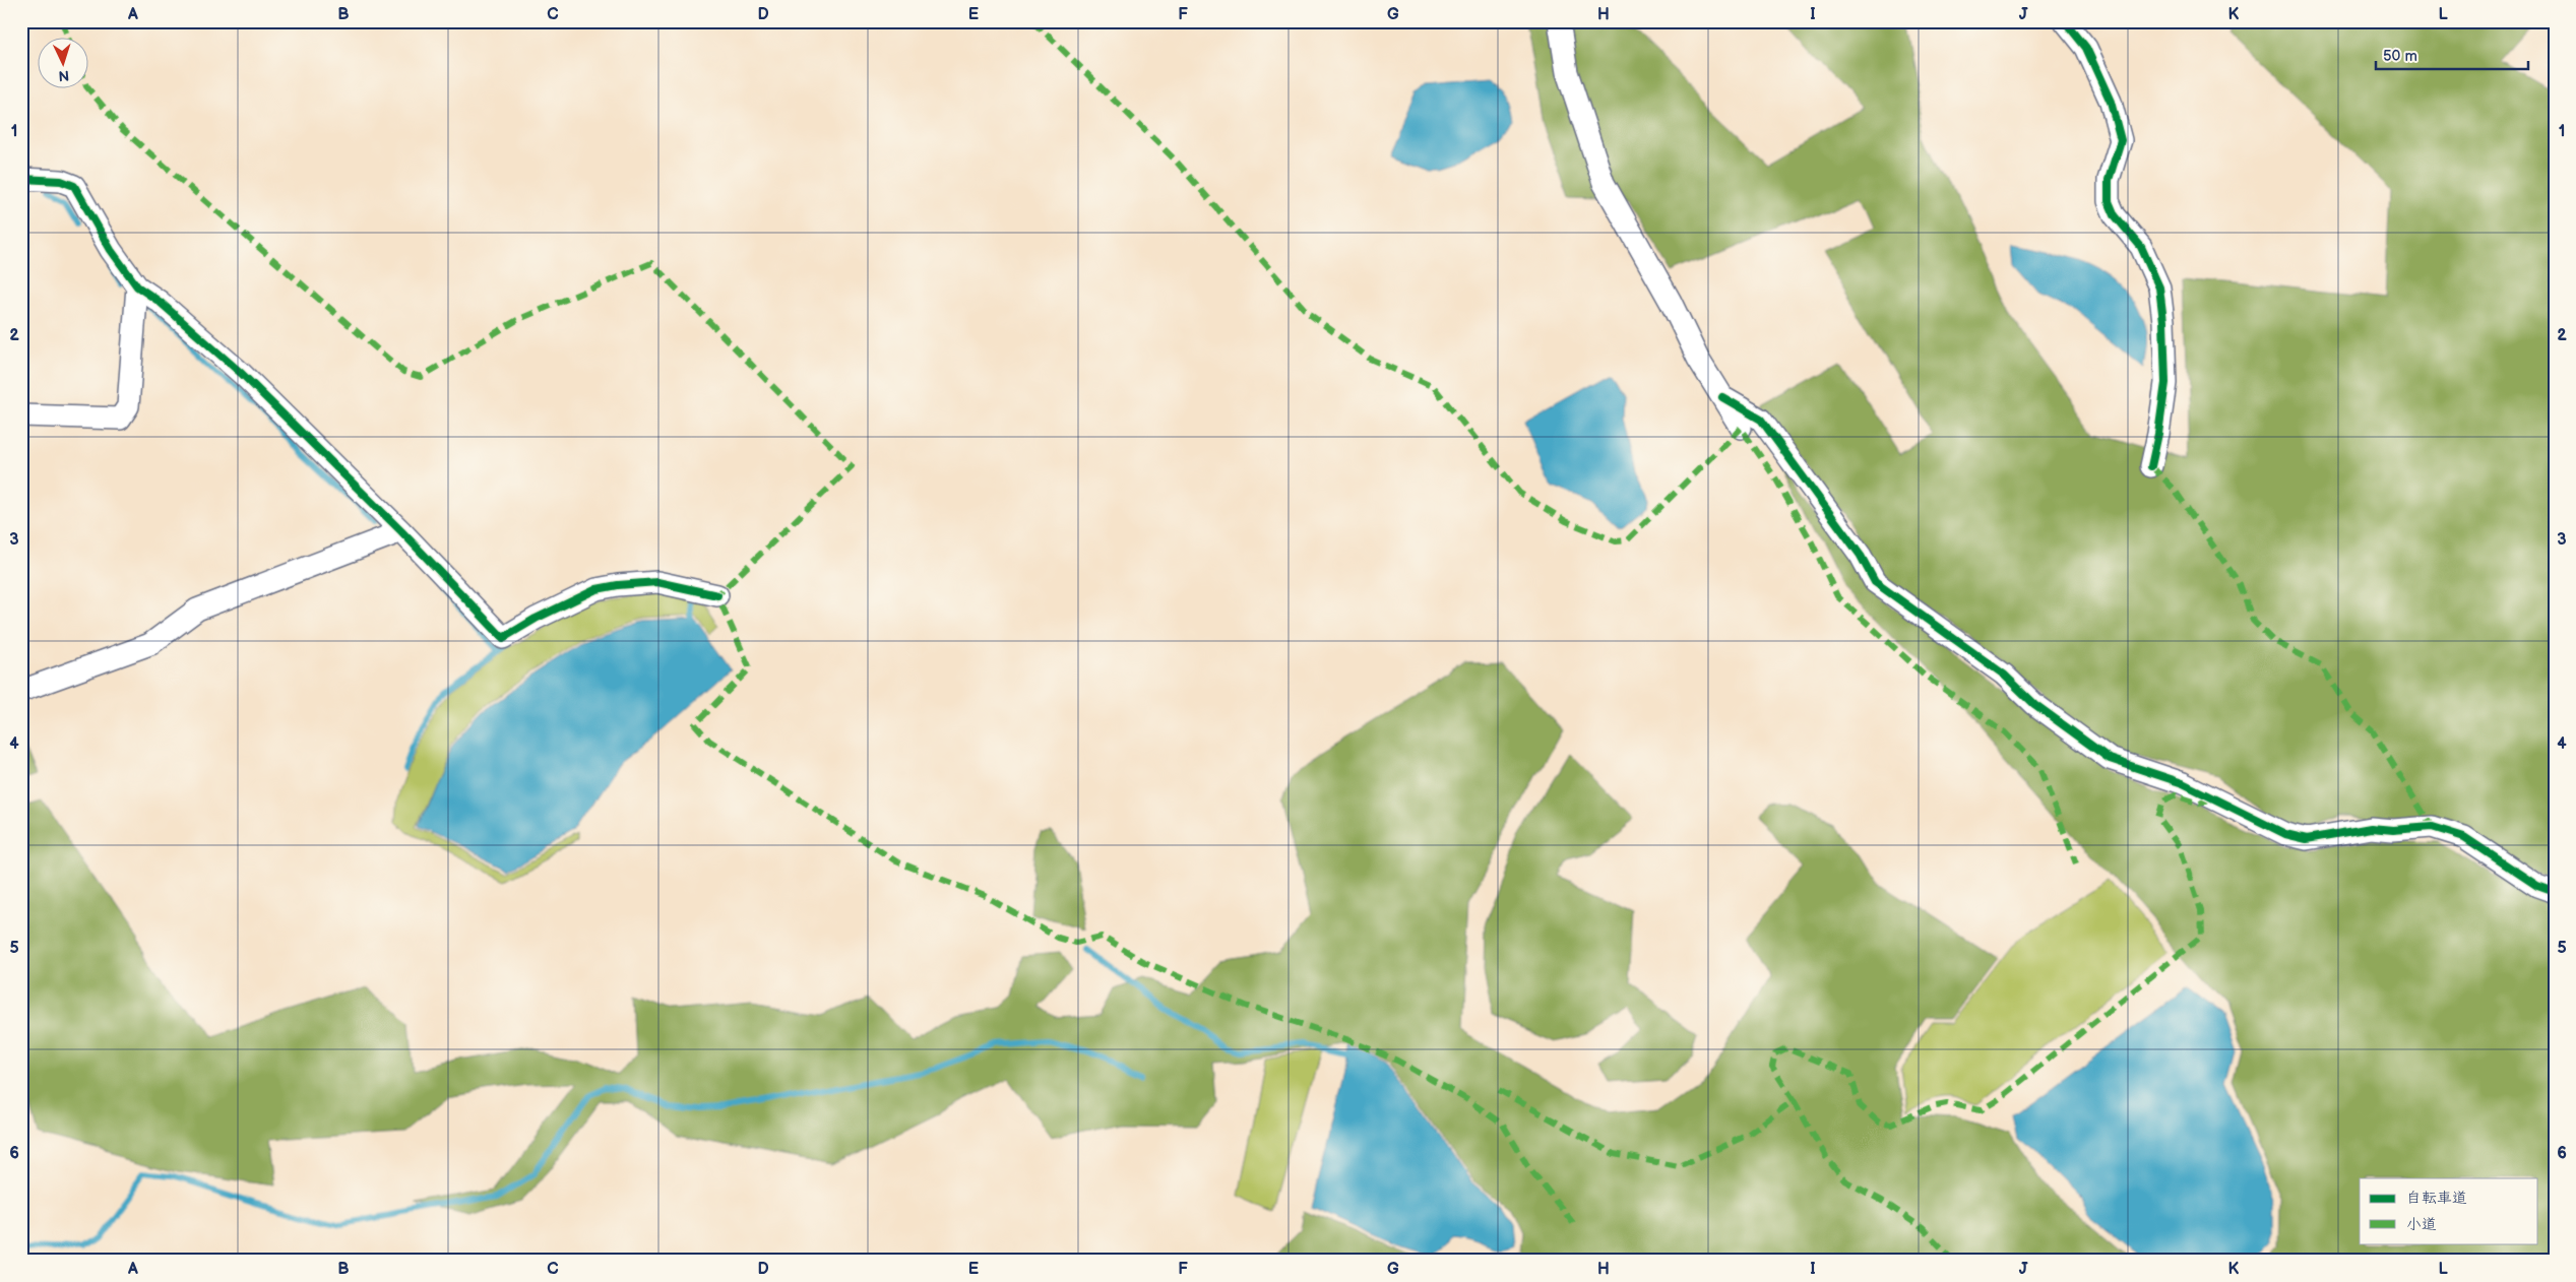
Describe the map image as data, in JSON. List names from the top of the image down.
{
  "legend": ["自転車道", "小道"],
  "scale_bar": "50 m",
  "north": "bottom",
  "grid": {
    "columns": [
      "A",
      "B",
      "C",
      "D",
      "E",
      "F",
      "G",
      "H",
      "I",
      "J",
      "K",
      "L"
    ],
    "rows": [
      "1",
      "2",
      "3",
      "4",
      "5",
      "6"
    ]
  }
}
